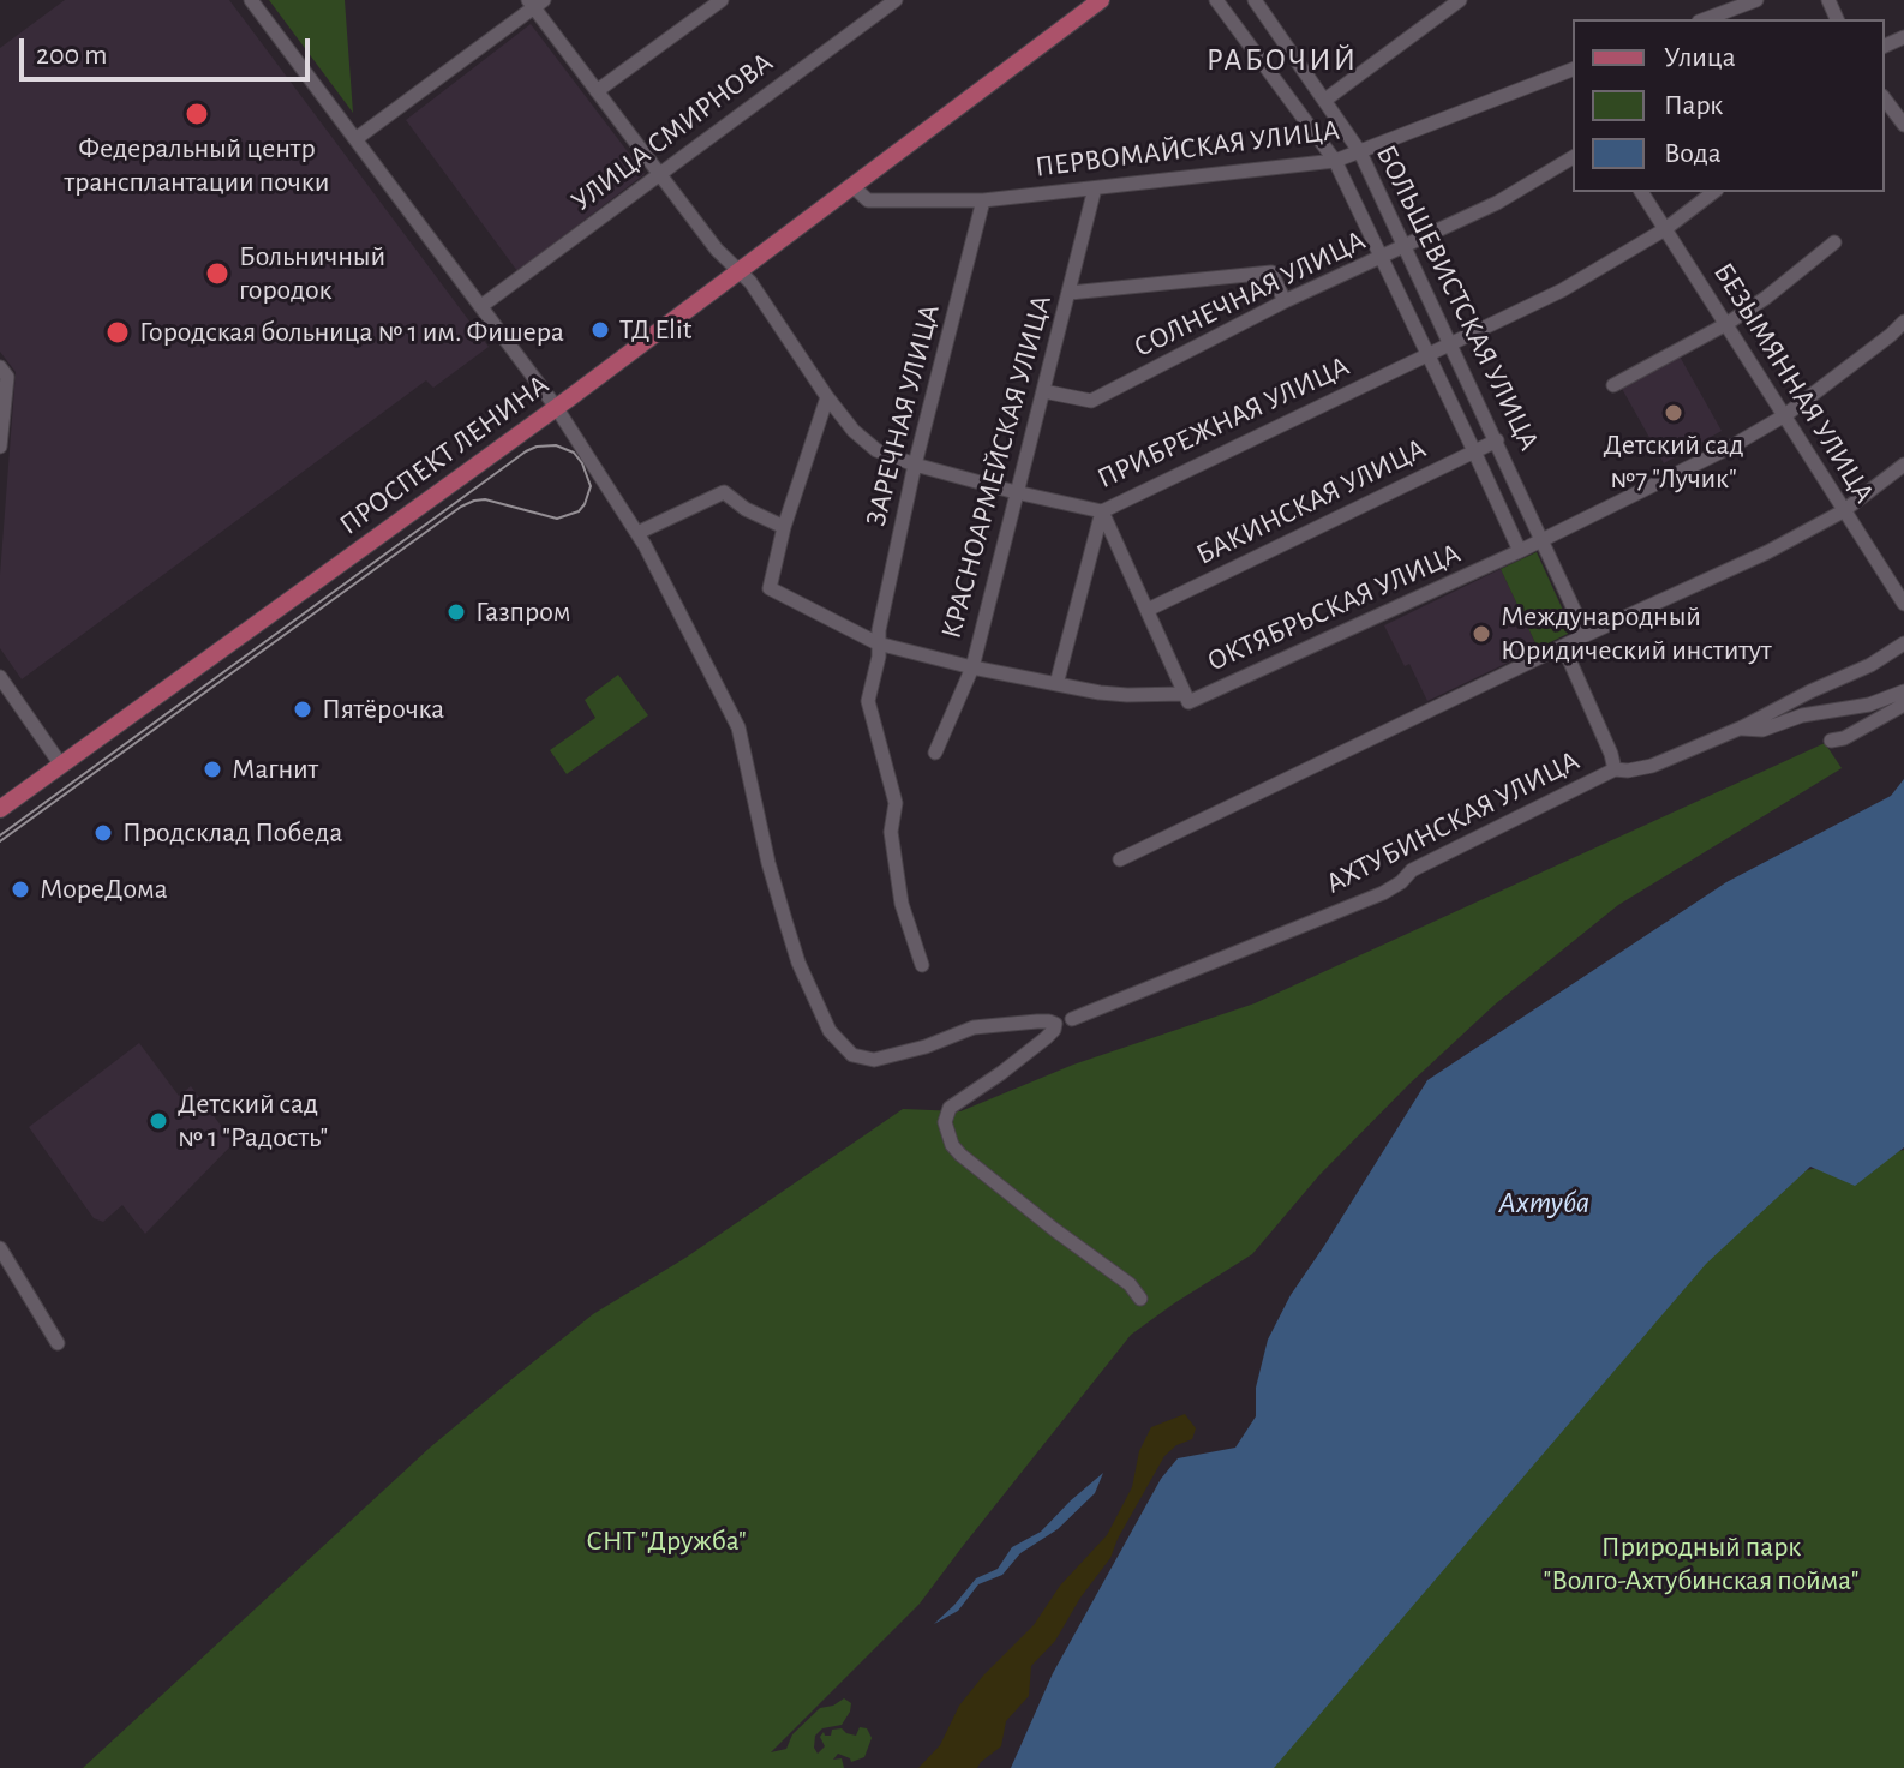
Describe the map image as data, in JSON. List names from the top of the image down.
{
  "streets": {
    "main road": ["ПРОСПЕКТ ЛЕНИНА"],
    "street": [
      "УЛИЦА СМИРНОВА",
      "ПЕРВОМАЙСКАЯ УЛИЦА",
      "СОЛНЕЧНАЯ УЛИЦА",
      "БОЛЬШЕВИСТСКАЯ УЛИЦА",
      "БЕЗЫМЯННАЯ УЛИЦА",
      "ЗАРЕЧНАЯ УЛИЦА",
      "ПРИБРЕЖНАЯ УЛИЦА",
      "КРАСНОАРМЕЙСКАЯ УЛИЦА",
      "БАКИНСКАЯ УЛИЦА",
      "ОКТЯБРЬСКАЯ УЛИЦА",
      "АХТУБИНСКАЯ УЛИЦА"
    ]
  },
  "crossings": [
    ["УЛИЦА СМИРНОВА", "ПРИБРЕЖНАЯ УЛИЦА"],
    ["ПЕРВОМАЙСКАЯ УЛИЦА", "БОЛЬШЕВИСТСКАЯ УЛИЦА"],
    ["ПЕРВОМАЙСКАЯ УЛИЦА", "ЗАРЕЧНАЯ УЛИЦА"],
    ["ПЕРВОМАЙСКАЯ УЛИЦА", "ПРОСПЕКТ ЛЕНИНА"],
    ["ПЕРВОМАЙСКАЯ УЛИЦА", "КРАСНОАРМЕЙСКАЯ УЛИЦА"],
    ["СОЛНЕЧНАЯ УЛИЦА", "БОЛЬШЕВИСТСКАЯ УЛИЦА"],
    ["СОЛНЕЧНАЯ УЛИЦА", "КРАСНОАРМЕЙСКАЯ УЛИЦА"],
    ["БОЛЬШЕВИСТСКАЯ УЛИЦА", "ПРИБРЕЖНАЯ УЛИЦА"],
    ["БОЛЬШЕВИСТСКАЯ УЛИЦА", "БАКИНСКАЯ УЛИЦА"],
    ["БОЛЬШЕВИСТСКАЯ УЛИЦА", "ОКТЯБРЬСКАЯ УЛИЦА"],
    ["БЕЗЫМЯННАЯ УЛИЦА", "ПРИБРЕЖНАЯ УЛИЦА"],
    ["БЕЗЫМЯННАЯ УЛИЦА", "ОКТЯБРЬСКАЯ УЛИЦА"],
    ["ЗАРЕЧНАЯ УЛИЦА", "ПРИБРЕЖНАЯ УЛИЦА"],
    ["ЗАРЕЧНАЯ УЛИЦА", "ОКТЯБРЬСКАЯ УЛИЦА"],
    ["ПРИБРЕЖНАЯ УЛИЦА", "ПРОСПЕКТ ЛЕНИНА"],
    ["ПРИБРЕЖНАЯ УЛИЦА", "КРАСНОАРМЕЙСКАЯ УЛИЦА"],
    ["ПРИБРЕЖНАЯ УЛИЦА", "ОКТЯБРЬСКАЯ УЛИЦА"],
    ["КРАСНОАРМЕЙСКАЯ УЛИЦА", "ОКТЯБРЬСКАЯ УЛИЦА"]
  ],
  "districts": ["РАБОЧИЙ"],
  "water": ["Ахтуба"],
  "parks": ["СНТ \"Дружба\"", "Природный парк \"Волго-Ахтубинская пойма\""],
  "places": [
    "Федеральный центр трансплантации почки",
    "Больничный городок",
    "ТД Elit",
    "Городская больница № 1 им. Фишера",
    "Детский сад №7 \"Лучик\"",
    "Газпром",
    "Международный Юридический институт",
    "Пятёрочка",
    "Магнит",
    "Продсклад Победа",
    "МореДома",
    "Детский сад № 1 \"Радость\""
  ],
  "legend": ["Улица", "Парк", "Вода"],
  "scale_bar": "200 m"
}
